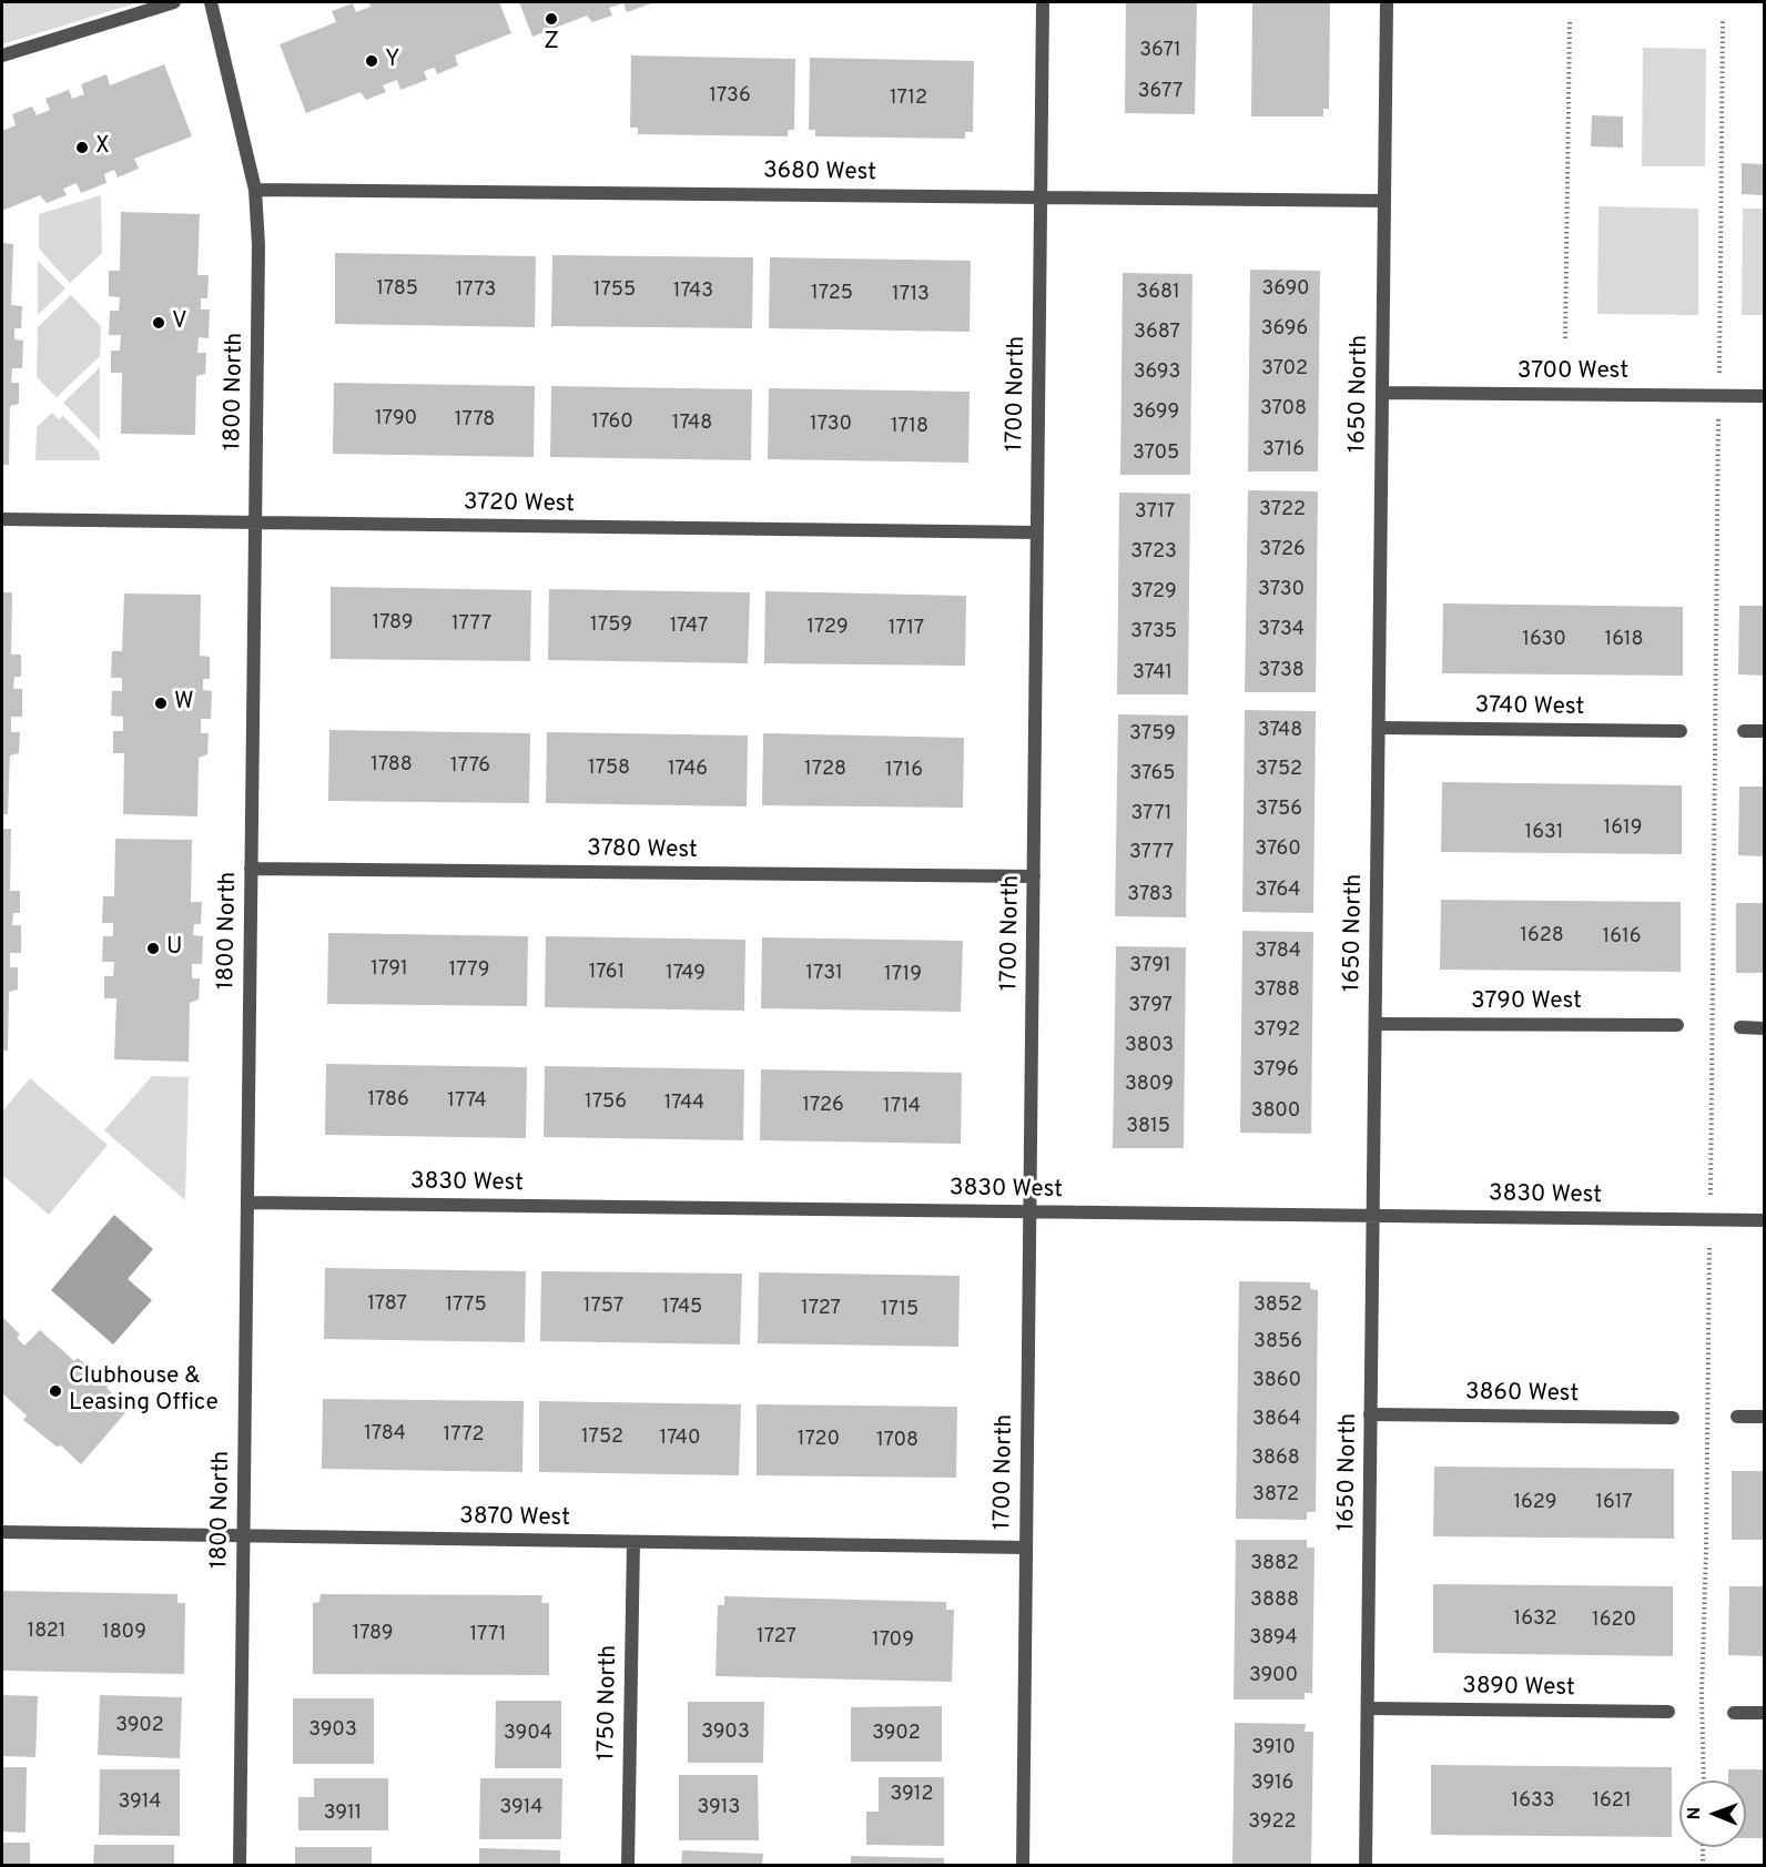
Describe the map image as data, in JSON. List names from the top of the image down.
{
  "streets": {
    "street": [
      "3680 West",
      "3700 West",
      "1800 North",
      "1700 North",
      "1650 North",
      "3720 West",
      "3740 West",
      "3780 West",
      "3790 West",
      "3830 West",
      "3860 West",
      "3870 West",
      "3890 West",
      "1750 North"
    ]
  },
  "crossings": [
    ["3680 West", "1800 North"],
    ["3680 West", "1700 North"],
    ["3680 West", "1650 North"],
    ["3700 West", "1650 North"],
    ["1800 North", "3720 West"],
    ["1800 North", "3780 West"],
    ["1800 North", "3830 West"],
    ["1800 North", "3870 West"],
    ["1700 North", "3720 West"],
    ["1700 North", "3780 West"],
    ["1700 North", "3830 West"],
    ["1700 North", "3870 West"],
    ["1650 North", "3740 West"],
    ["1650 North", "3790 West"],
    ["1650 North", "3830 West"],
    ["1650 North", "3860 West"],
    ["1650 North", "3890 West"],
    ["3870 West", "1750 North"]
  ],
  "places": [
    "Z",
    "Y",
    "X",
    "V",
    "W",
    "U",
    "Clubhouse & Leasing Office"
  ],
  "house_numbers": [
    "3671",
    "3677",
    "1736",
    "1712",
    "1785",
    "3690",
    "1773",
    "1755",
    "1743",
    "3681",
    "1725",
    "1713",
    "3696",
    "3687",
    "3702",
    "3693",
    "3708",
    "3699",
    "1790",
    "1778",
    "1760",
    "1748",
    "1730",
    "1718",
    "3716",
    "3705",
    "3722",
    "3717",
    "3726",
    "3723",
    "3730",
    "3729",
    "1789",
    "1777",
    "1759",
    "1747",
    "1729",
    "1717",
    "3734",
    "3735",
    "1630",
    "1618",
    "3738",
    "3741",
    "3748",
    "3759",
    "1788",
    "1776",
    "1758",
    "1746",
    "1728",
    "3752",
    "1716",
    "3765",
    "3756",
    "3771",
    "1619",
    "1631",
    "3760",
    "3777",
    "3764",
    "3783",
    "1628",
    "1616",
    "3784",
    "3791",
    "1791",
    "1779",
    "1761",
    "1749",
    "1731",
    "1719",
    "3788",
    "3797",
    "3792",
    "3803",
    "3796",
    "3809",
    "1786",
    "1774",
    "1756",
    "1744",
    "1726",
    "1714",
    "3800",
    "3815",
    "1787",
    "1775",
    "3852",
    "1757",
    "1745",
    "1727",
    "1715",
    "3856",
    "3860",
    "3864",
    "1784",
    "1772",
    "1752",
    "1740",
    "1720",
    "1708",
    "3868",
    "3872",
    "1629",
    "1617",
    "3882",
    "3888",
    "1632",
    "1620",
    "1821",
    "1809",
    "1789",
    "1771",
    "1727",
    "3894",
    "1709",
    "3900",
    "3902",
    "3903",
    "3903",
    "3904",
    "3902",
    "3910",
    "3916",
    "3912",
    "1633",
    "1621",
    "3914",
    "3914",
    "3913",
    "3911",
    "3922"
  ],
  "north": "left"
}
